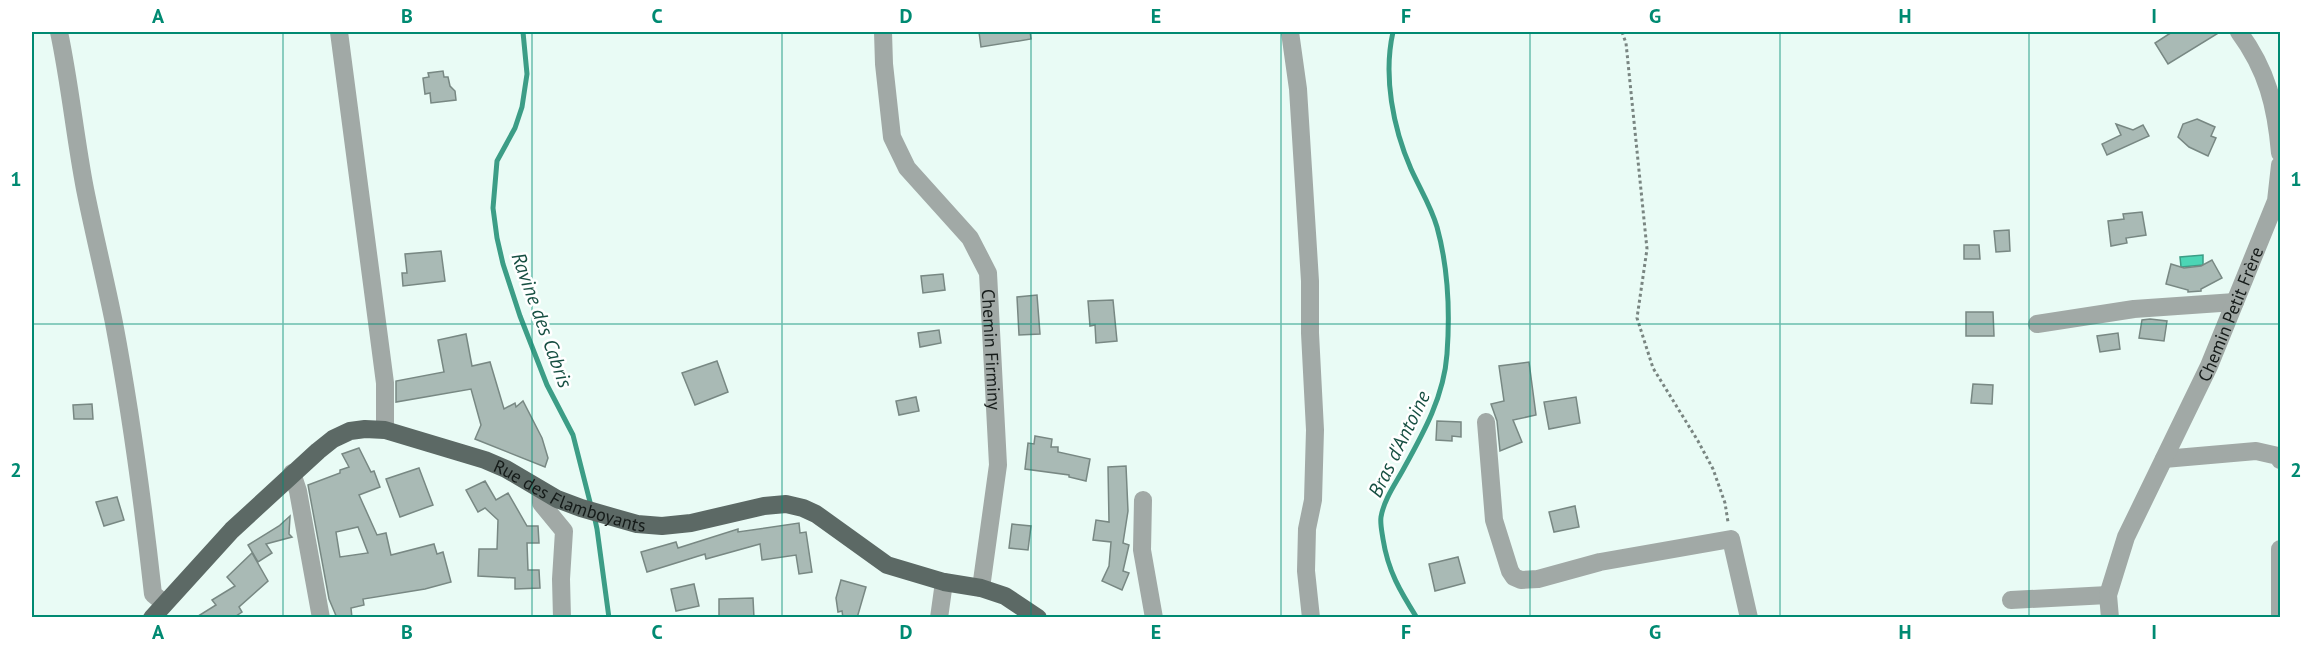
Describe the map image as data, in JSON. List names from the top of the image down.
{
  "streets": {
    "main road": ["Rue des Flamboyants"],
    "street": ["Chemin Petit Frère", "Chemin Firminy"]
  },
  "crossings": [
    ["Chemin Firminy", "Rue des Flamboyants"]
  ],
  "water": ["Ravine des Cabris", "Bras d'Antoine"],
  "grid": {
    "columns": [
      "A",
      "B",
      "C",
      "D",
      "E",
      "F",
      "G",
      "H",
      "I"
    ],
    "rows": ["1", "2"]
  }
}
